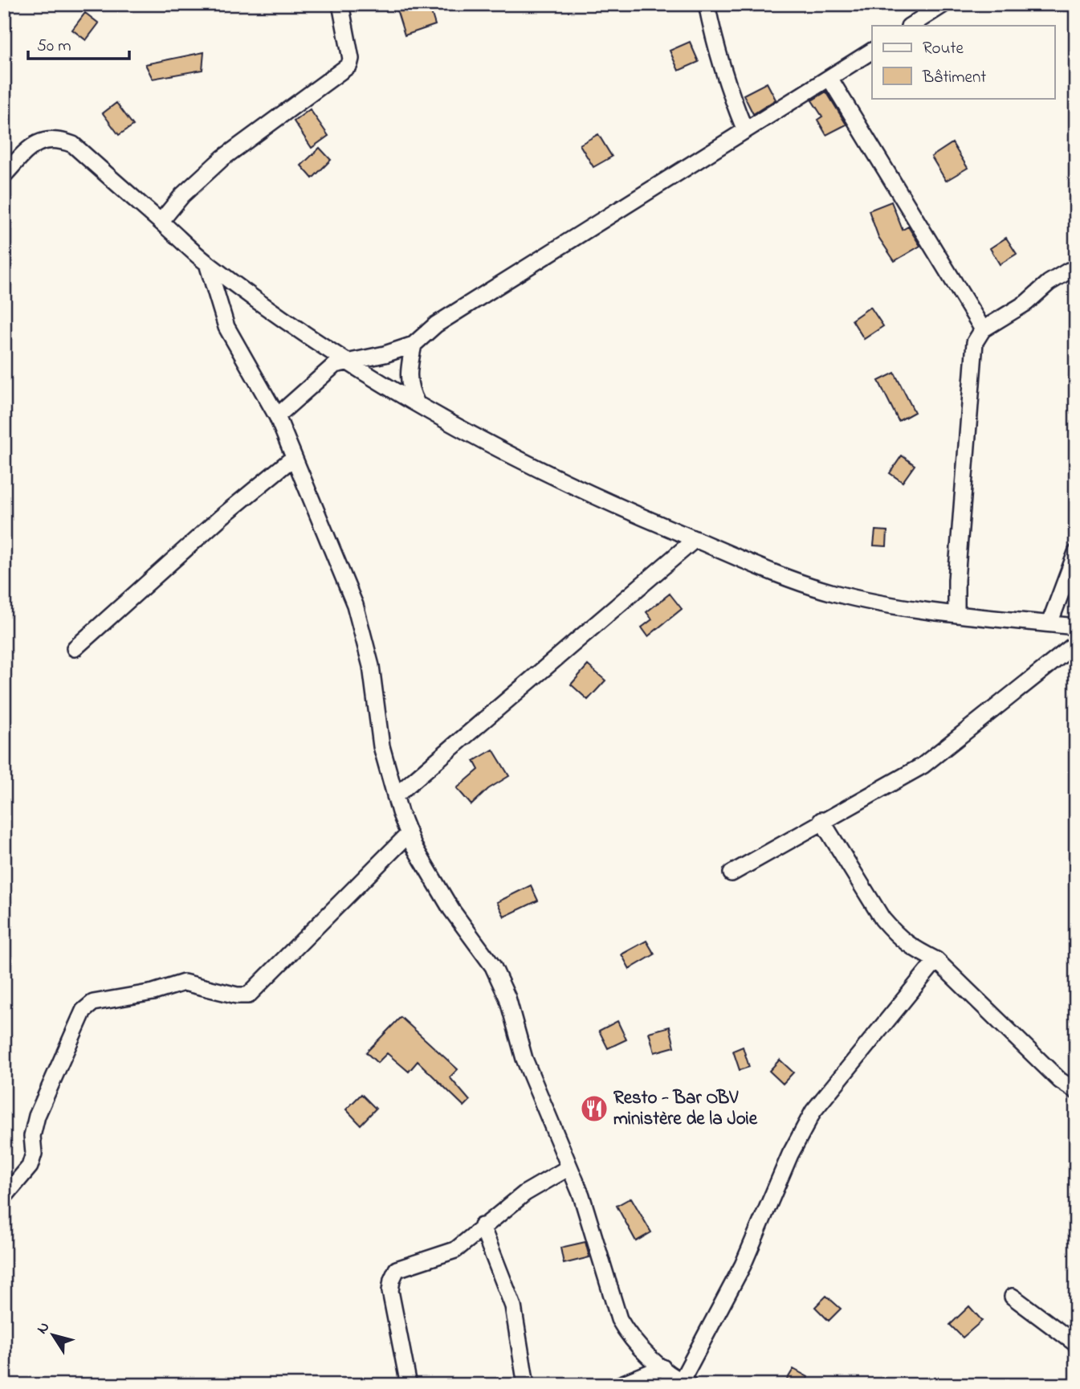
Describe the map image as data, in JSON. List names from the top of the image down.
{
  "places": {
    "restaurant": ["Resto - Bar OBV ministère de la Joie"]
  },
  "legend": ["Route", "Bâtiment"],
  "scale_bar": "50 m",
  "north": "top left"
}
